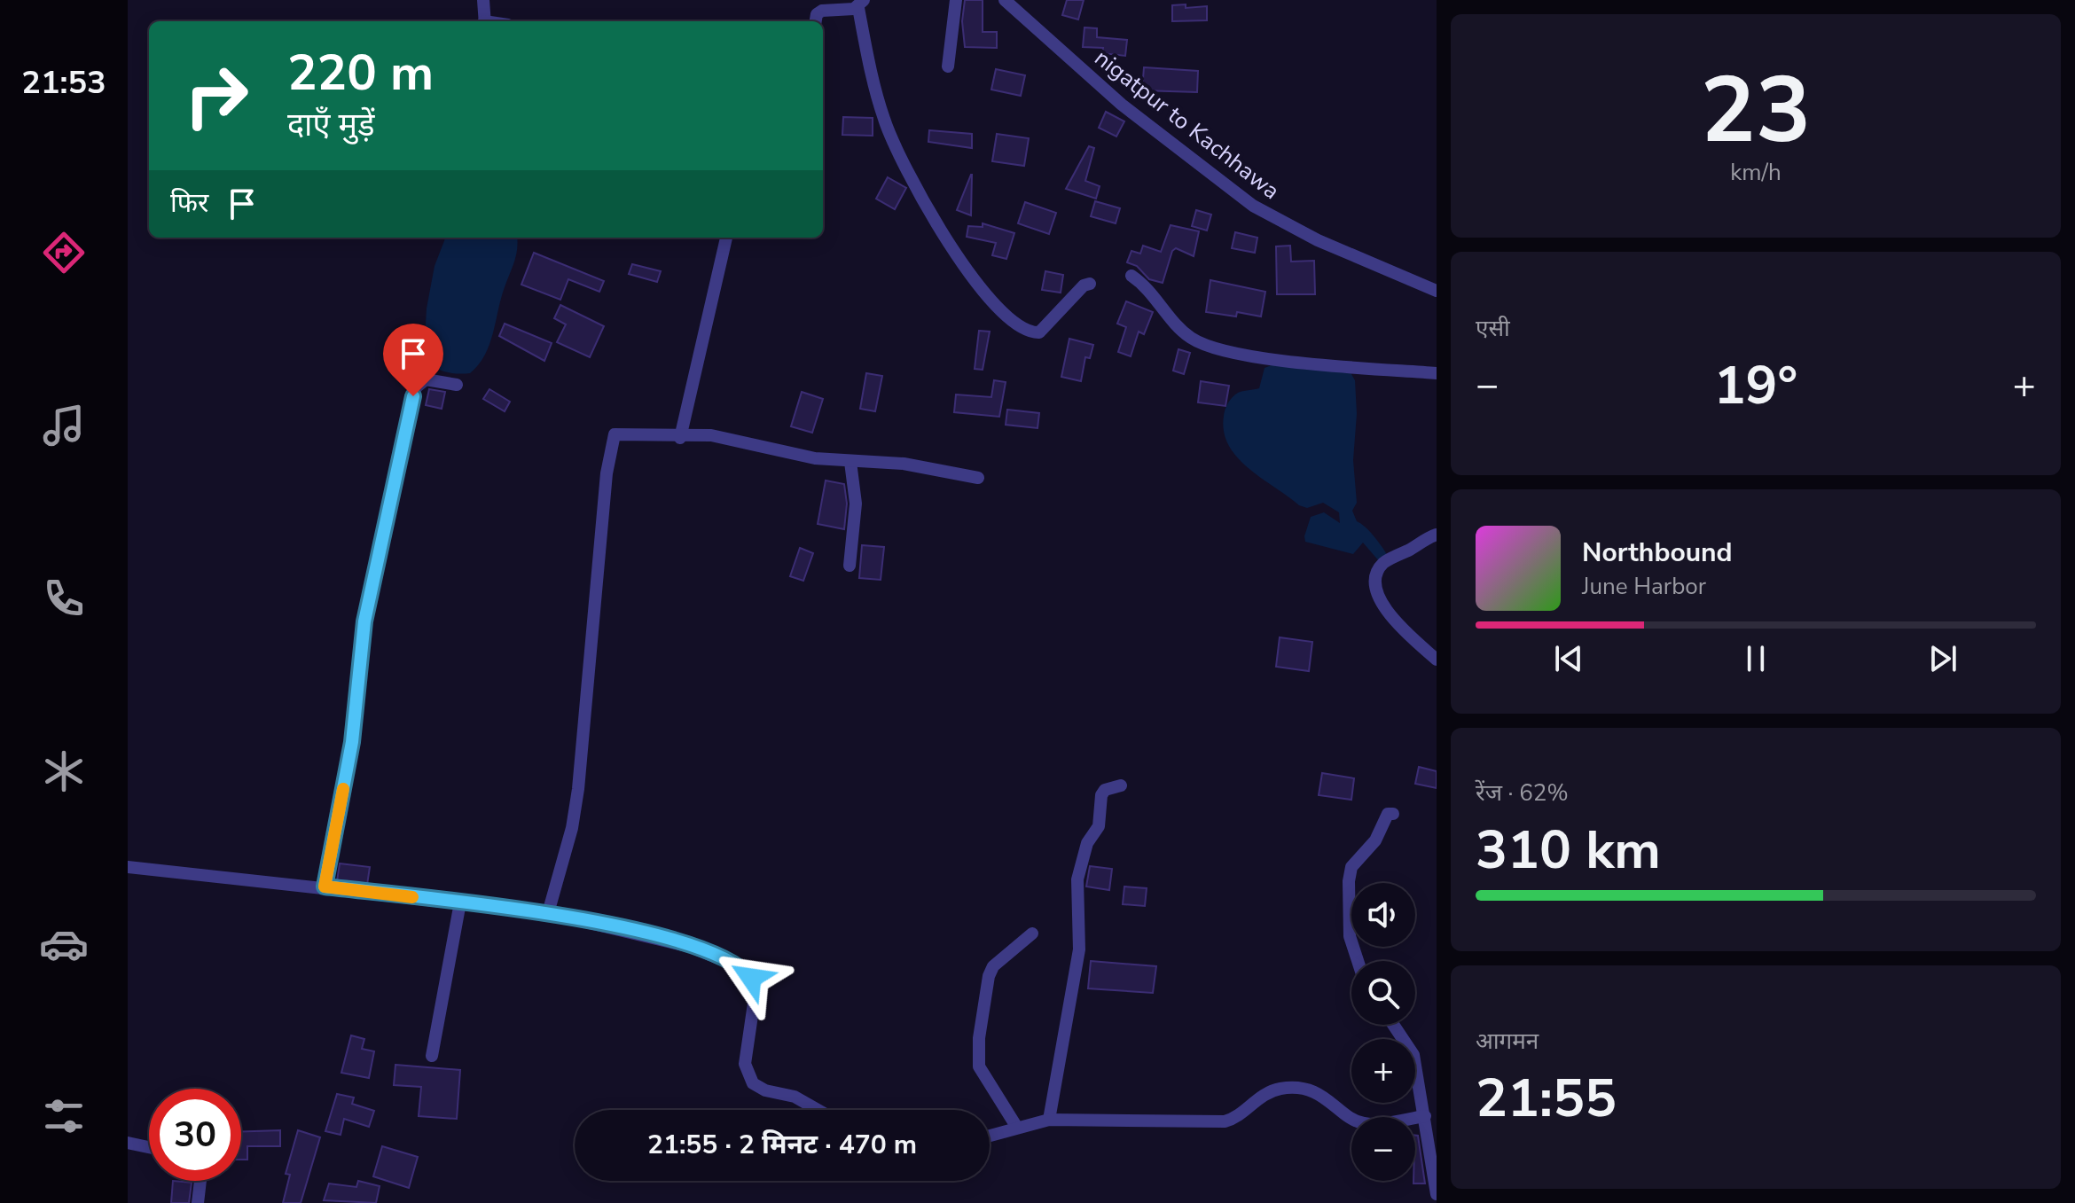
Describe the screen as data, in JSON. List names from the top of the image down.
{
  "streets": {
    "street": ["nigatpur to Kachhawa"]
  },
  "page": {
    "tabs": "21:53",
    "tile": [
      ["23", "km/h"],
      "एसी",
      ["रेंज · 62%", "310 km"],
      ["आगमन", "21:55"]
    ],
    "turn": ["220 m", "दाएँ मुड़ें"],
    "then": "फिर",
    "heat": ["−", "19°", "+"],
    "song": ["Northbound", "June Harbor"],
    "map_buttons": ["+", "−"],
    "limit": "30",
    "trip": "21:55 · 2 मिनट · 470 m"
  }
}
